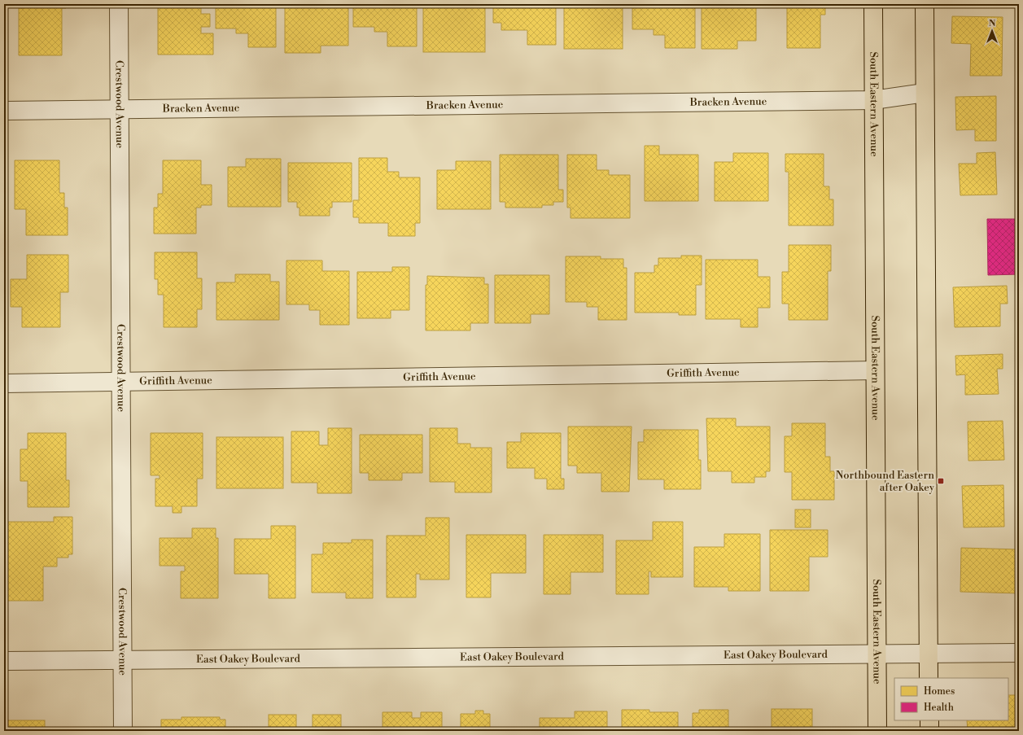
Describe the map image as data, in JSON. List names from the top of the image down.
{
  "streets": {
    "main road": ["South Eastern Avenue"],
    "street": [
      "Bracken Avenue",
      "Crestwood Avenue",
      "Griffith Avenue",
      "East Oakey Boulevard"
    ]
  },
  "crossings": [
    ["Bracken Avenue", "Crestwood Avenue"],
    ["Bracken Avenue", "South Eastern Avenue"],
    ["Crestwood Avenue", "Griffith Avenue"],
    ["Crestwood Avenue", "East Oakey Boulevard"],
    ["South Eastern Avenue", "Griffith Avenue"],
    ["South Eastern Avenue", "East Oakey Boulevard"]
  ],
  "places": {
    "transit": ["Northbound Eastern after Oakey"]
  },
  "legend": ["Homes", "Health"],
  "north": "top"
}
